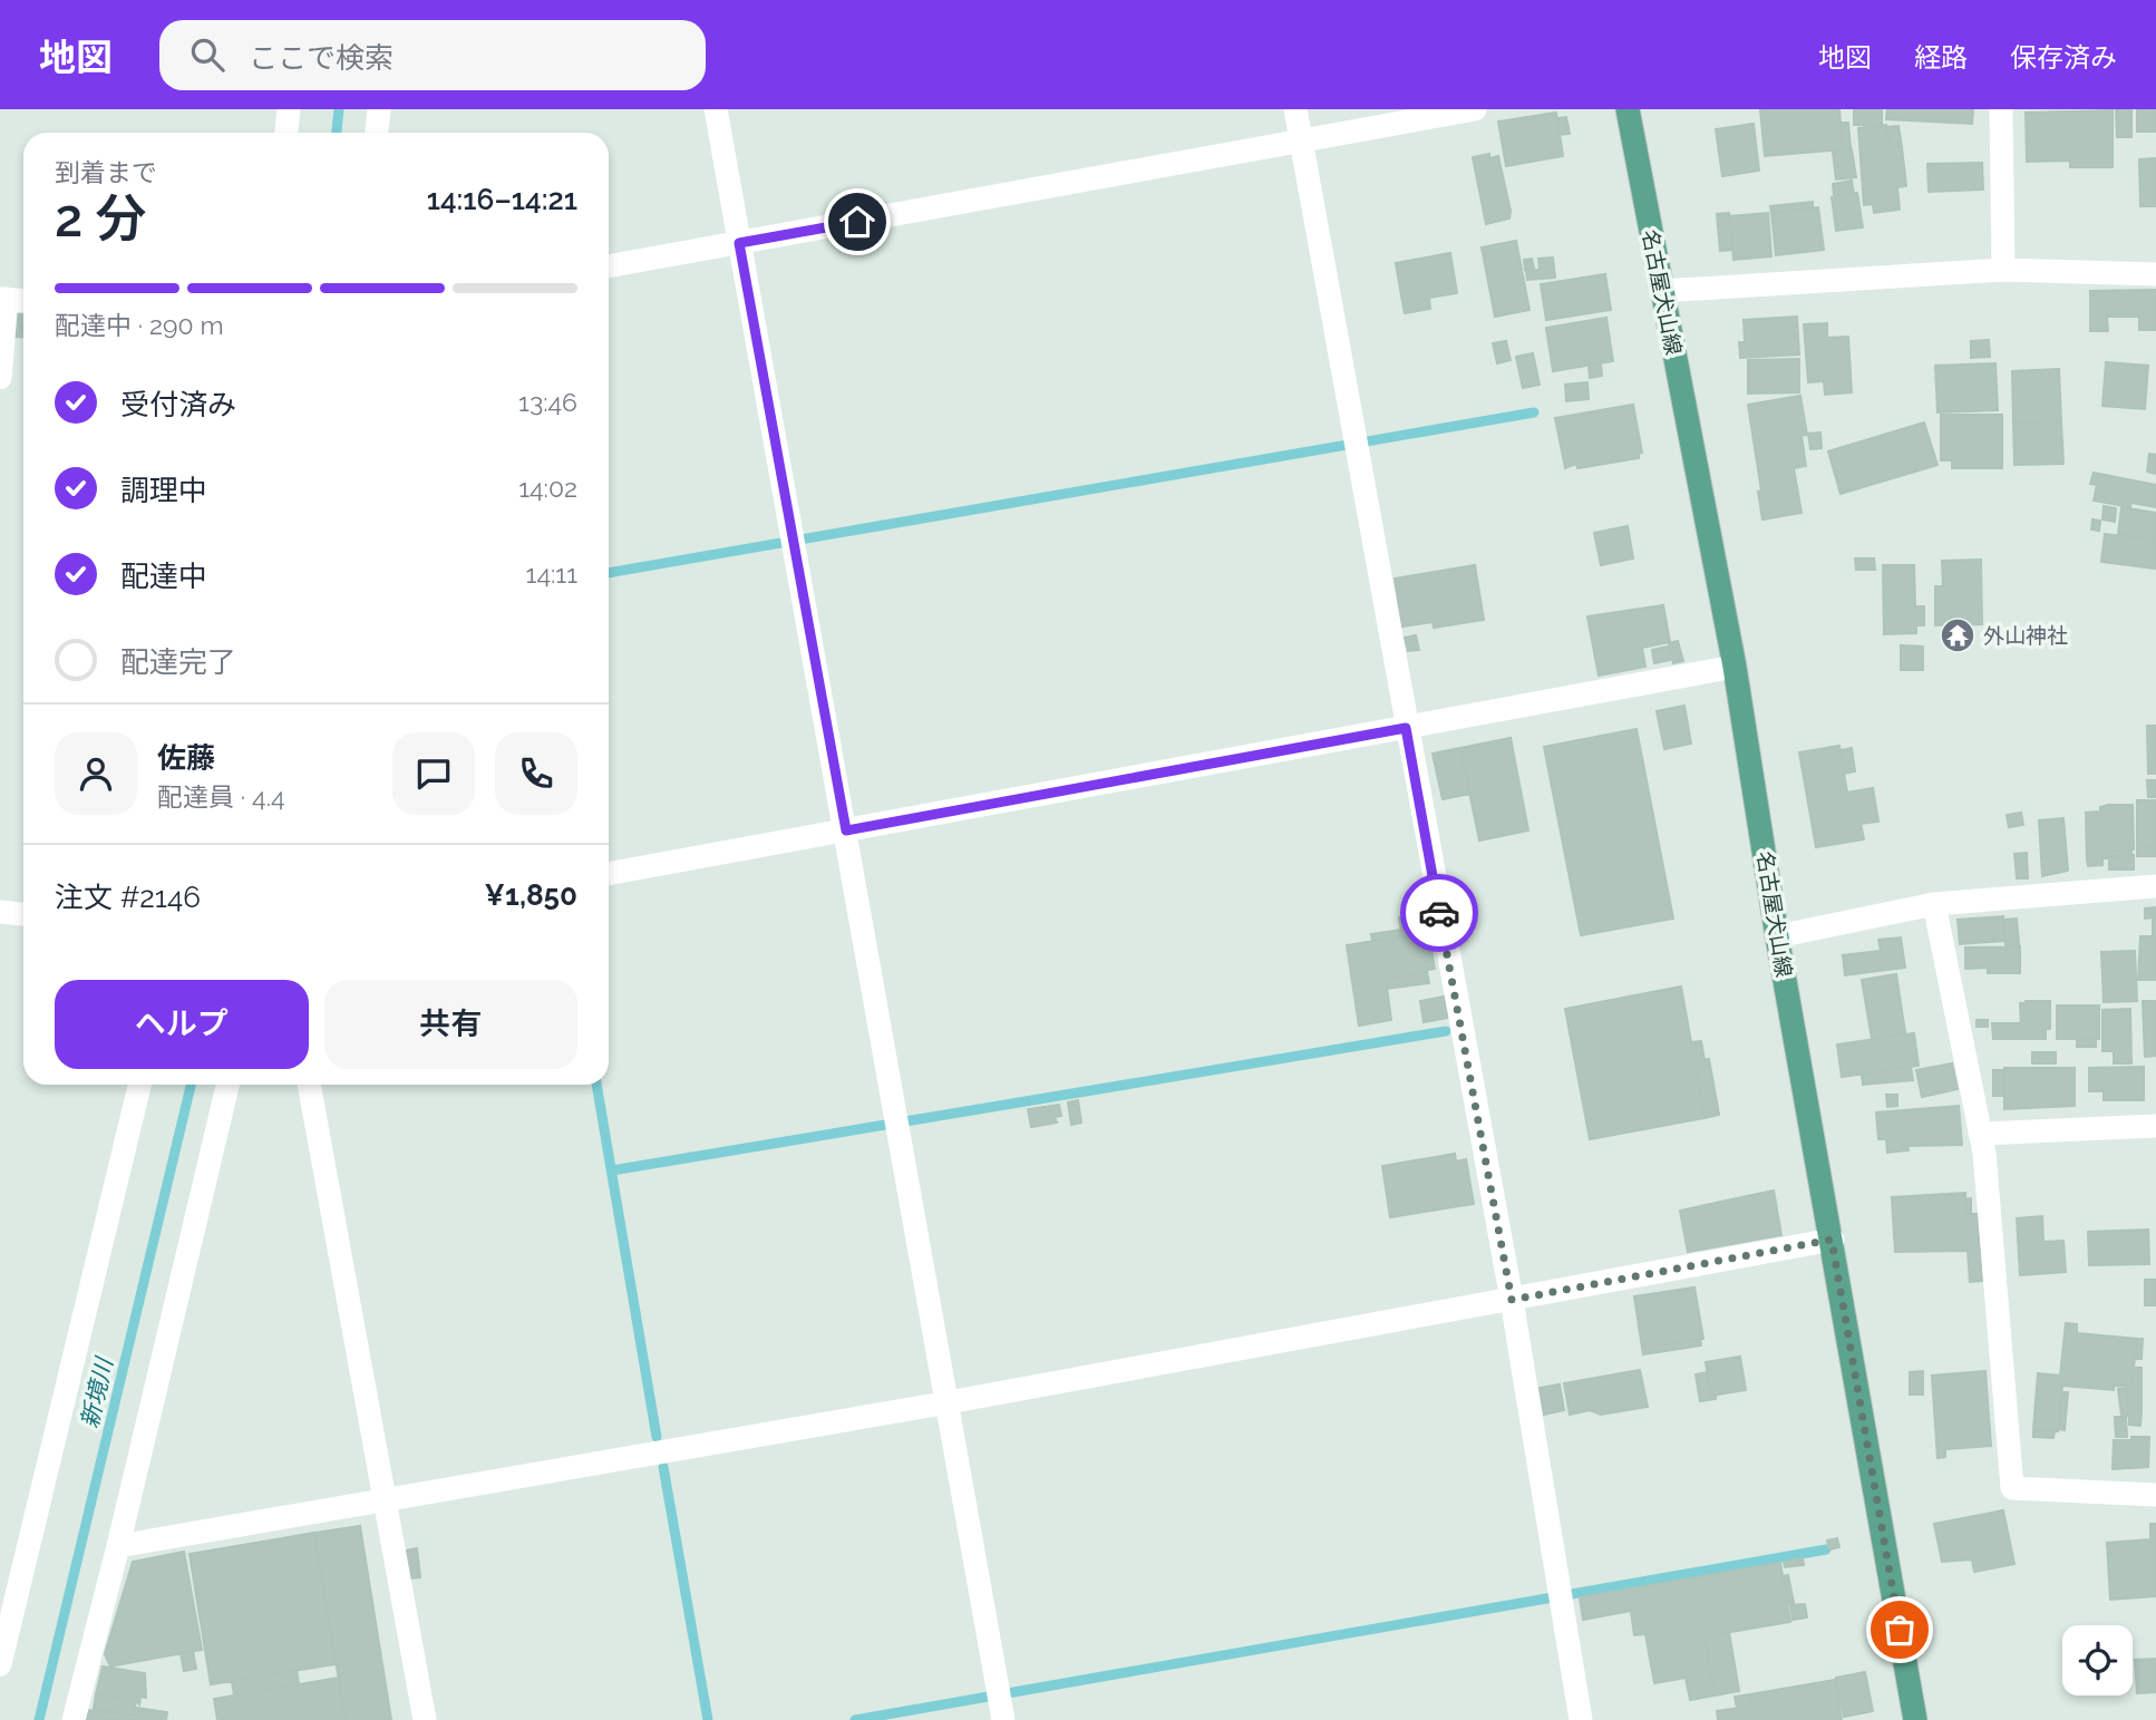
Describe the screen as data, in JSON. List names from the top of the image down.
{
  "streets": {
    "main road": ["名古屋犬山線"]
  },
  "water": ["新境川"],
  "places": {
    "temple": ["外山神社"]
  },
  "page": {
    "header": "地図",
    "search": "ここで検索",
    "nav": ["地図", "経路", "保存済み"],
    "heading": ["2 分", "到着まで", "14:16–14:21"],
    "panel": [
      "佐藤",
      "配達員 · 4.4",
      "注文 #2146",
      "¥1,850"
    ],
    "bar": "配達中 · 290 m",
    "list": [
      ["受付済み", "13:46"],
      ["調理中", "14:02"],
      ["配達中", "14:11"],
      "配達完了"
    ],
    "buttons": ["ヘルプ", "共有"]
  }
}
